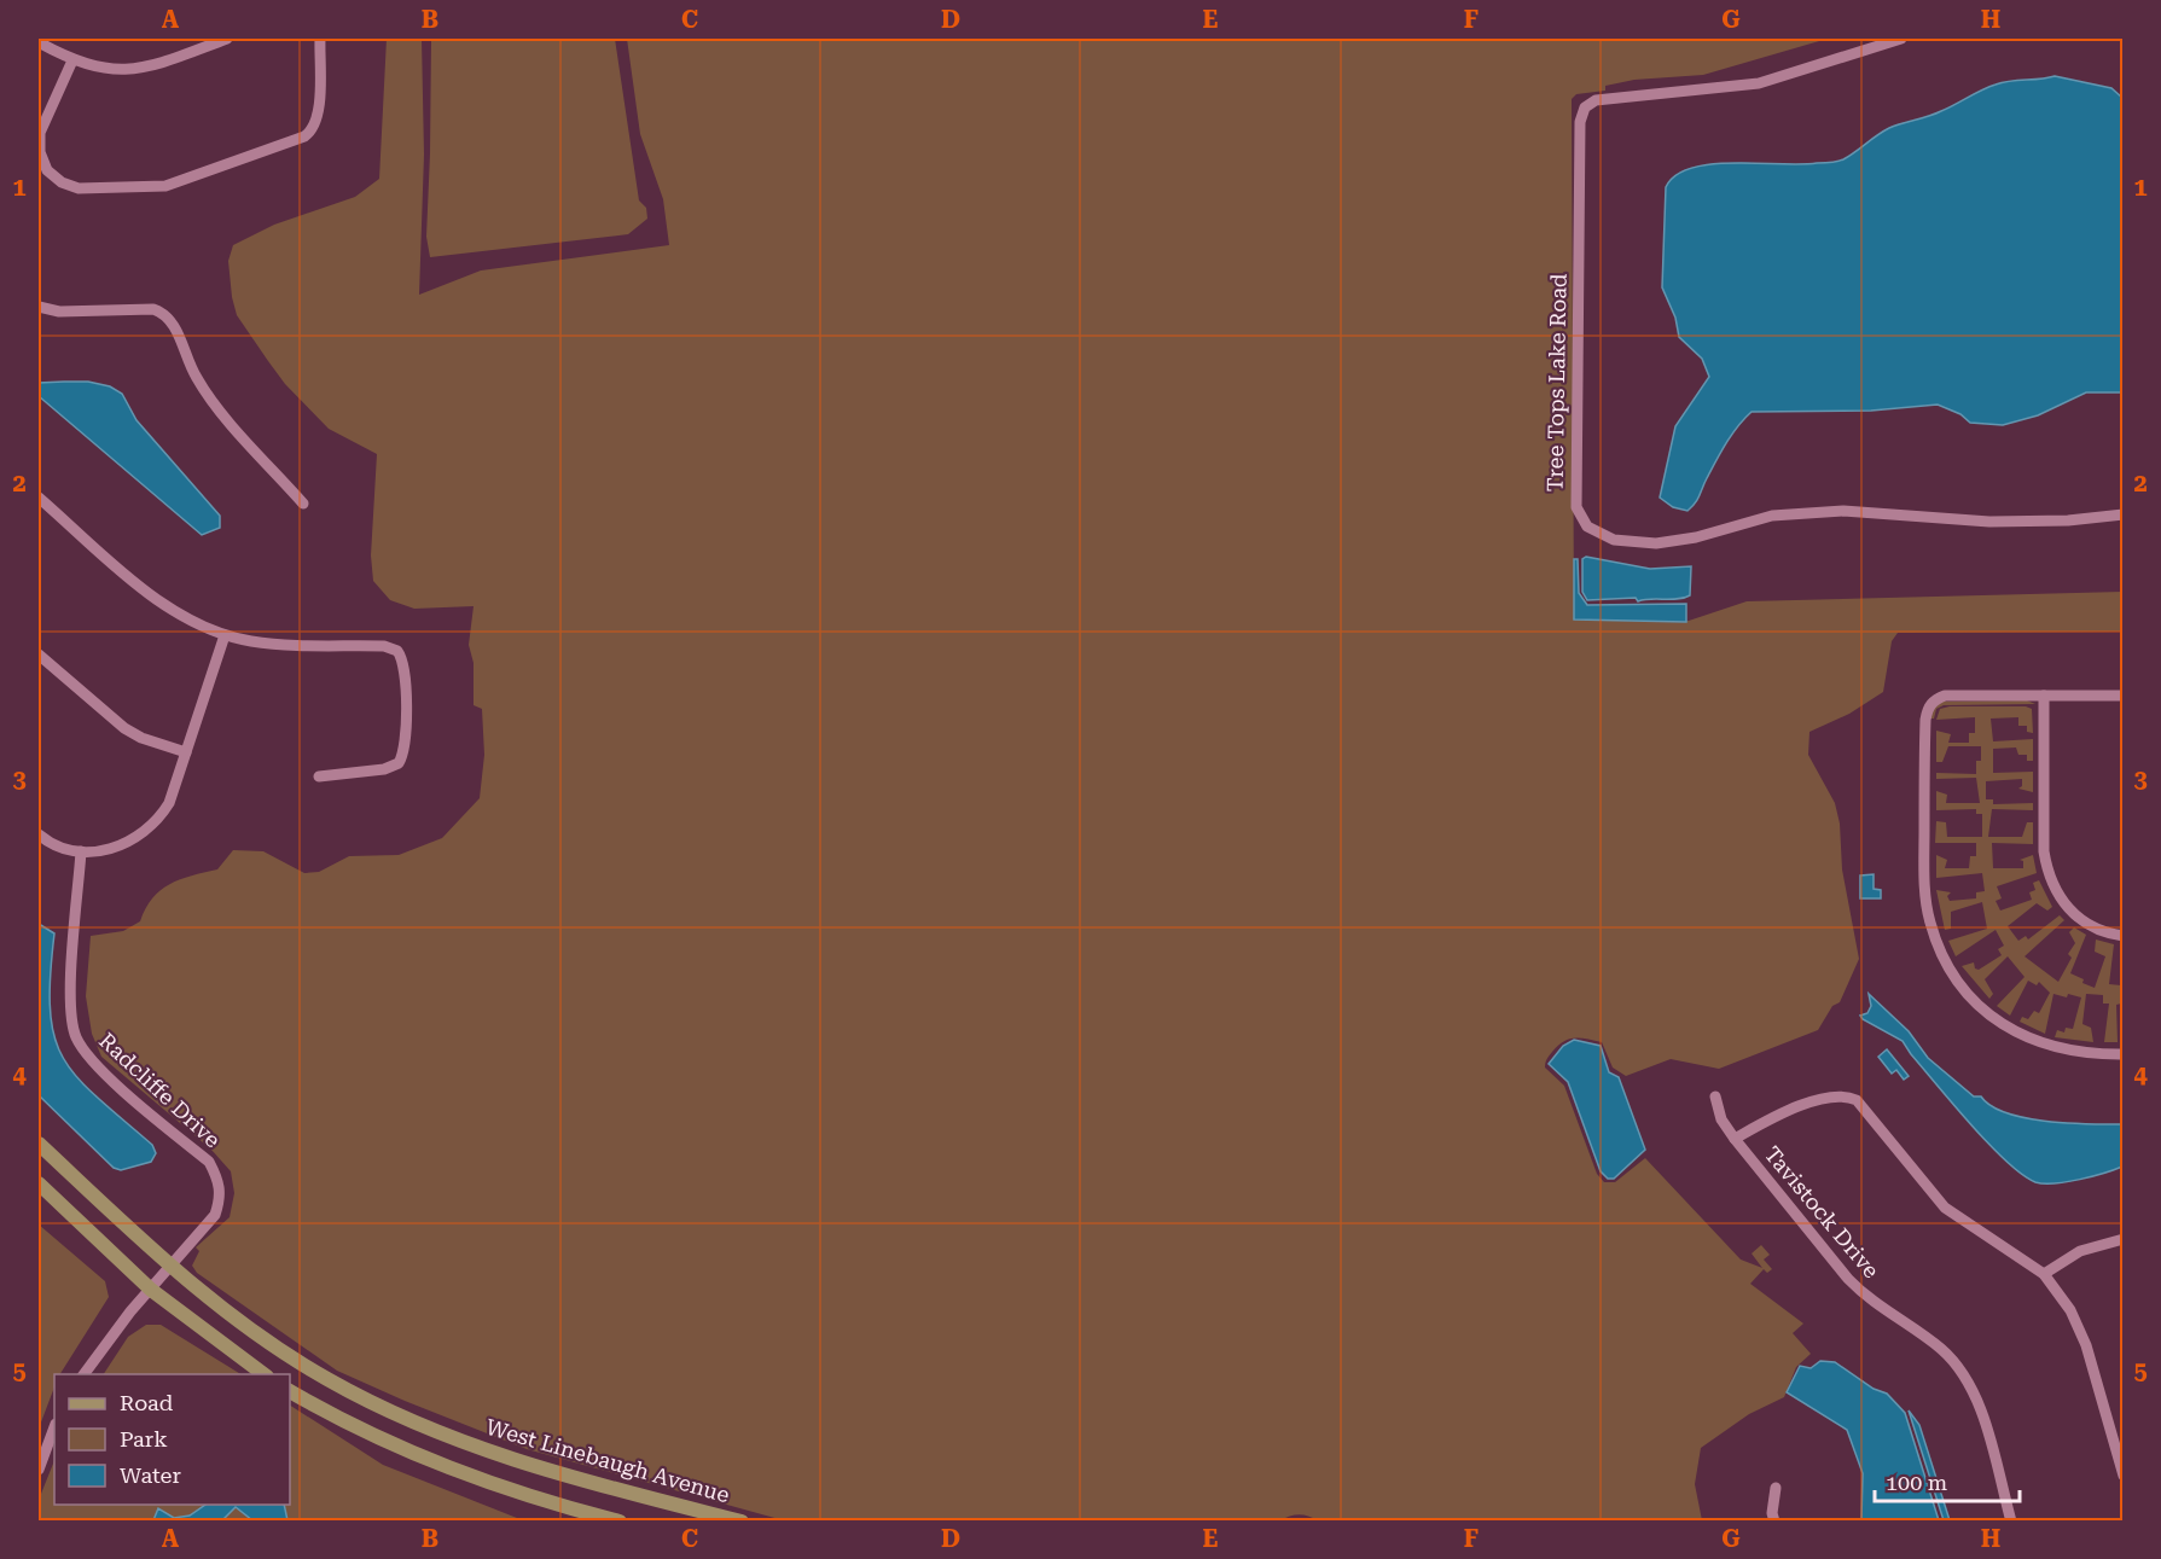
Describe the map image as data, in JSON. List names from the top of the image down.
{
  "streets": {
    "main road": ["West Linebaugh Avenue"],
    "street": ["Tree Tops Lake Road", "Radcliffe Drive", "Tavistock Drive"]
  },
  "crossings": [
    ["Radcliffe Drive", "West Linebaugh Avenue"]
  ],
  "legend": ["Road", "Park", "Water"],
  "scale_bar": "100 m",
  "grid": {
    "columns": [
      "A",
      "B",
      "C",
      "D",
      "E",
      "F",
      "G",
      "H"
    ],
    "rows": [
      "1",
      "2",
      "3",
      "4",
      "5"
    ]
  }
}
